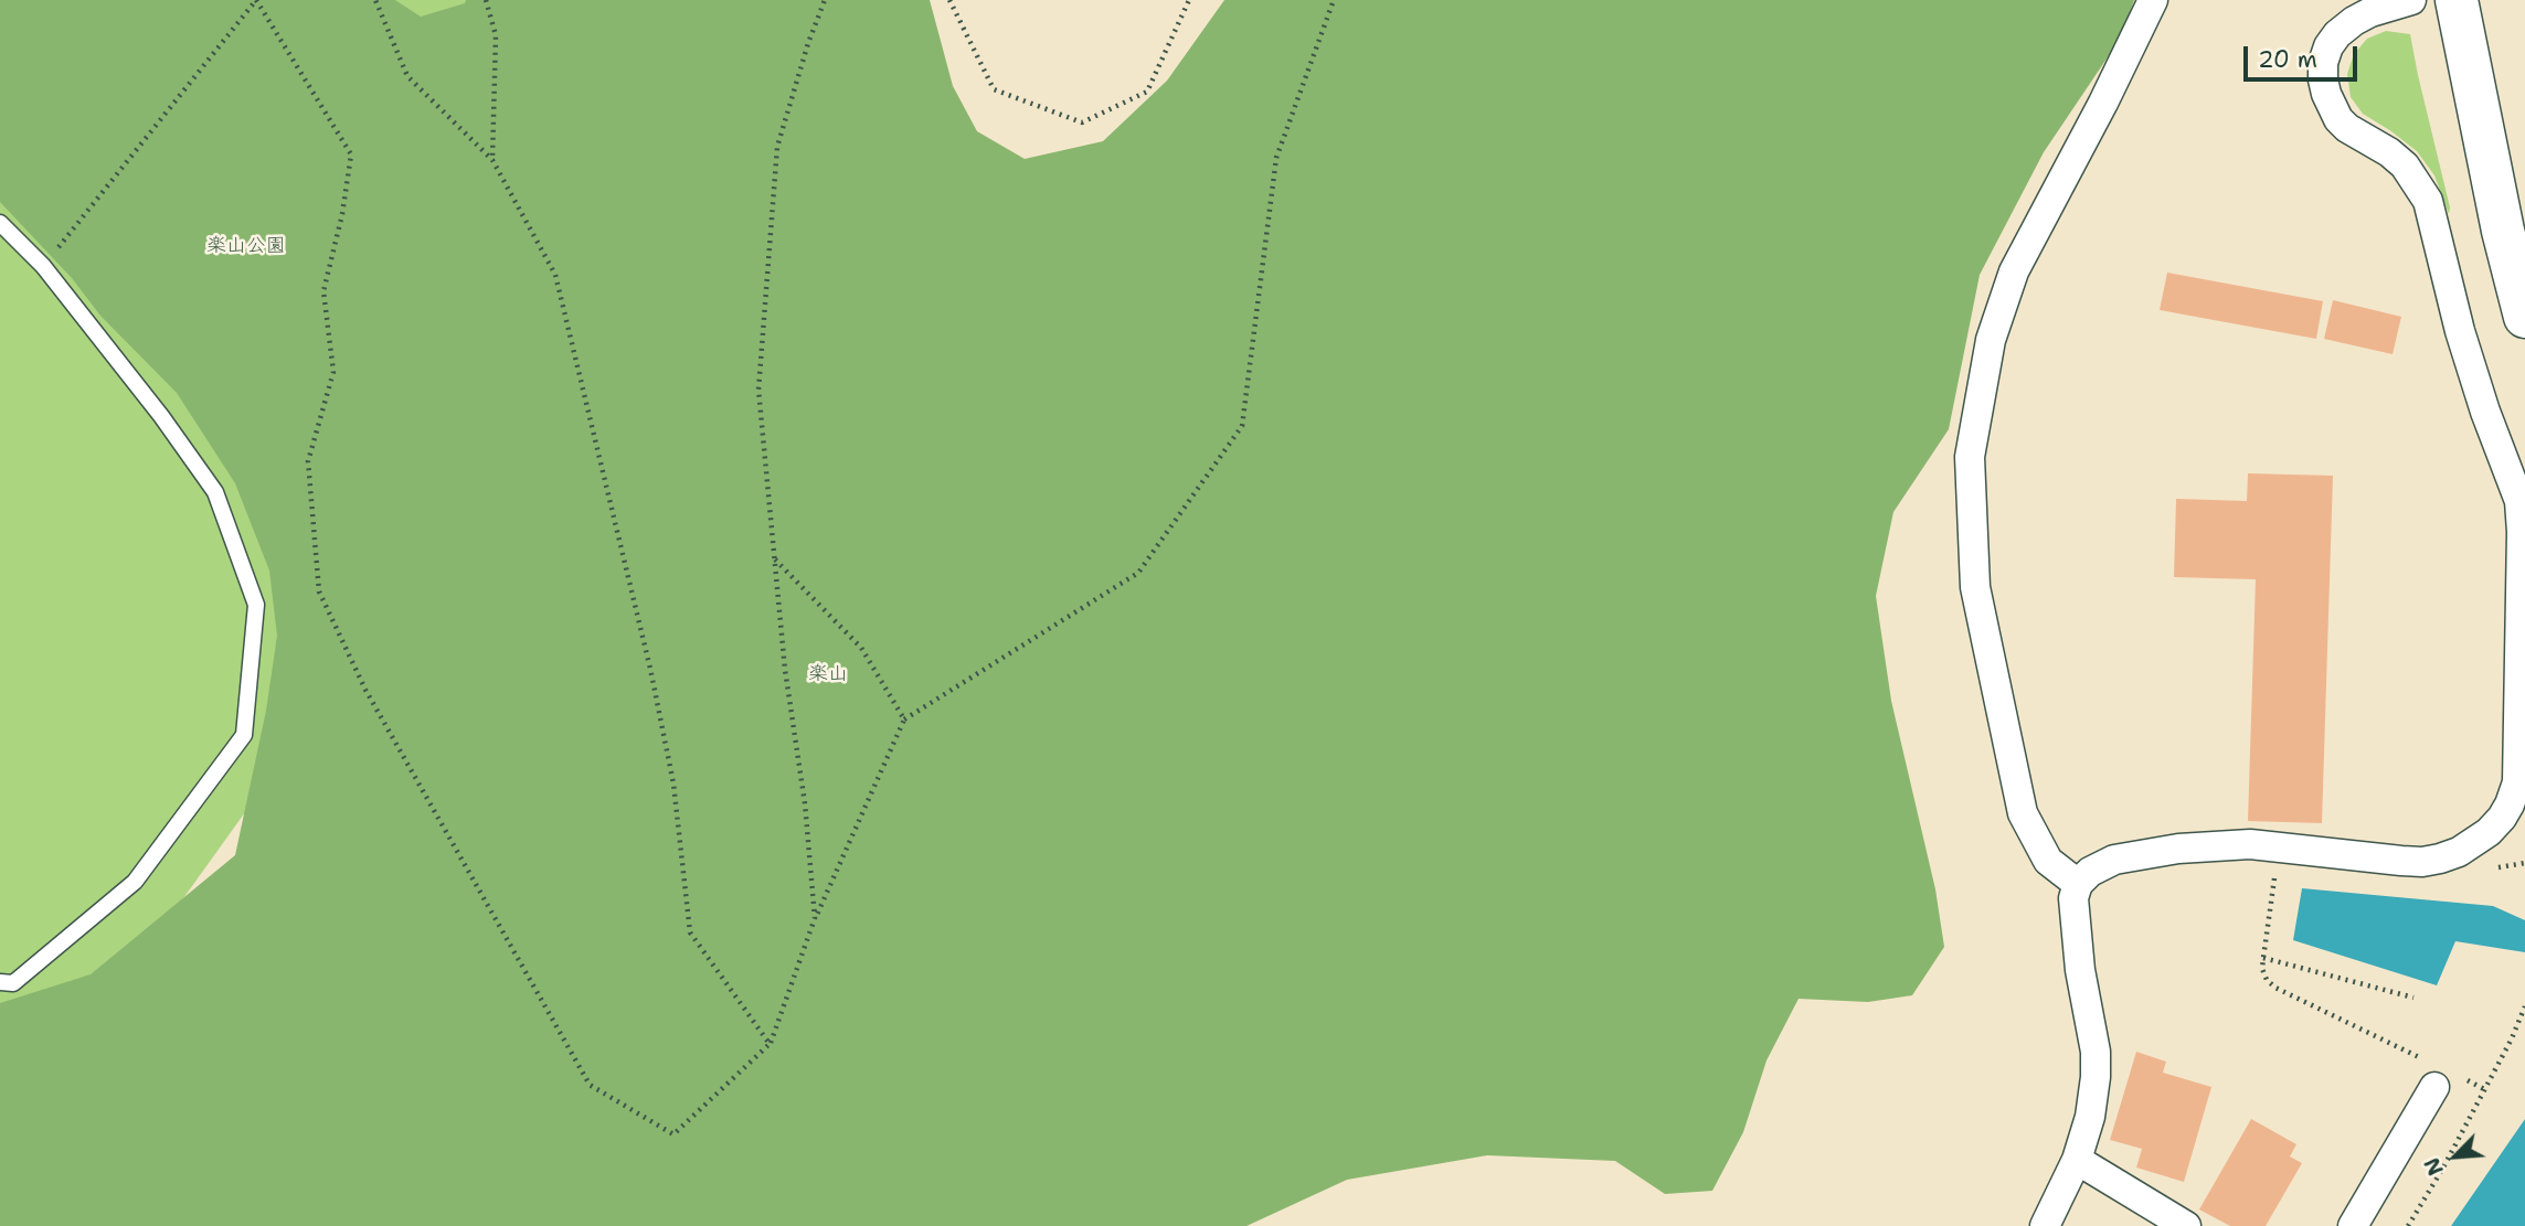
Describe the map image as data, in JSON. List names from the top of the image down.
{
  "parks": ["楽山公園", "楽山"],
  "scale_bar": "20 m",
  "north": "bottom left"
}
